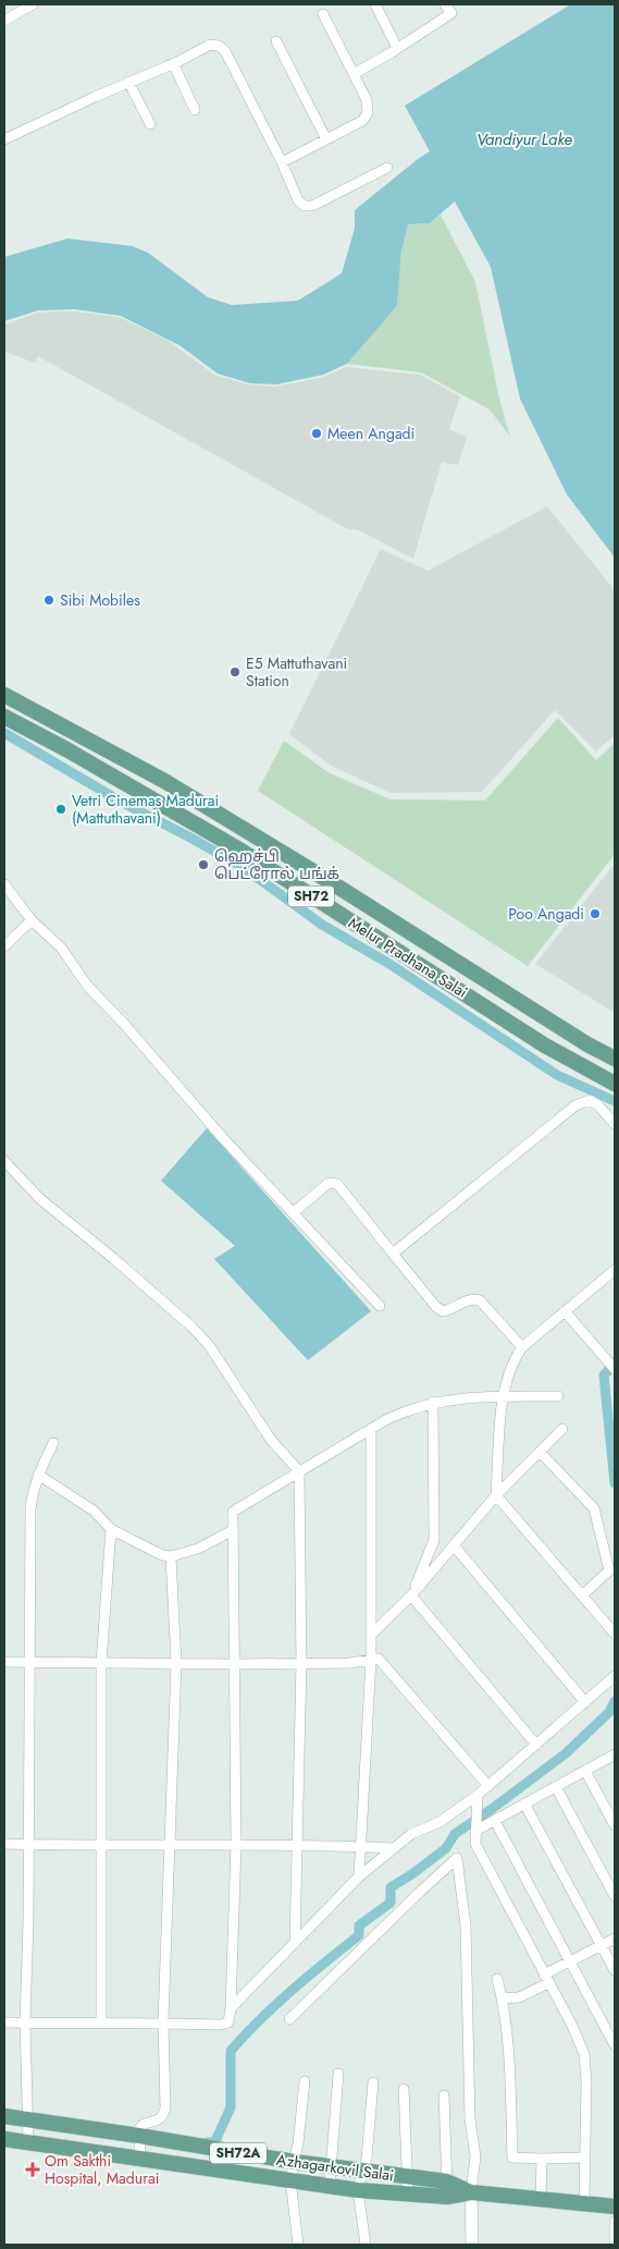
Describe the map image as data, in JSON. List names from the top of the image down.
{
  "streets": {
    "main road": [
      "SH72",
      "Melur Pradhana Salai",
      "SH72A",
      "Azhagarkovil Salai"
    ]
  },
  "water": ["Vandiyur Lake"],
  "places": {
    "other": [
      "Meen Angadi",
      "Sibi Mobiles",
      "E5 Mattuthavani Station",
      "Vetri Cinemas Madurai (Mattuthavani)",
      "ஹெச்பி பெட்ரோல் பங்க்",
      "Poo Angadi"
    ],
    "health": ["Om Sakthi Hospital, Madurai"]
  }
}
